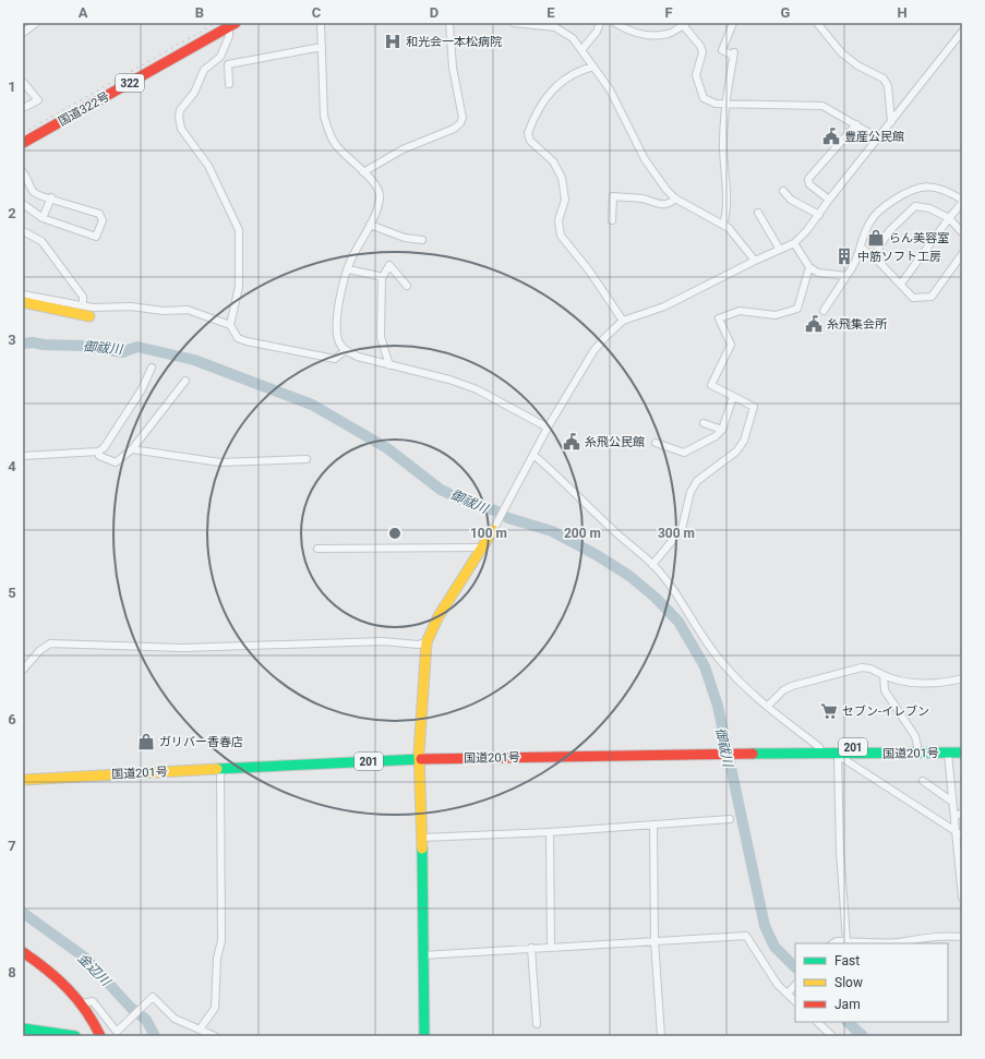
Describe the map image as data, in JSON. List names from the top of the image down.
{
  "streets": {
    "main road": [
      "322",
      "国道322号",
      "201",
      "国道201号"
    ]
  },
  "water": ["御祓川", "金辺川"],
  "places": {
    "hospital": ["和光会一本松病院"],
    "public building": ["豊産公民館", "糸飛集会所", "糸飛公民館"],
    "shop": ["らん美容室", "ガリバー香春店"],
    "building": ["中筋ソフト工房"],
    "supermarket": ["セブン-イレブン"]
  },
  "legend": ["Fast", "Slow", "Jam"],
  "grid": {
    "columns": [
      "A",
      "B",
      "C",
      "D",
      "E",
      "F",
      "G",
      "H"
    ],
    "rows": [
      "1",
      "2",
      "3",
      "4",
      "5",
      "6",
      "7",
      "8"
    ]
  },
  "rings": ["100 m", "200 m", "300 m"]
}
